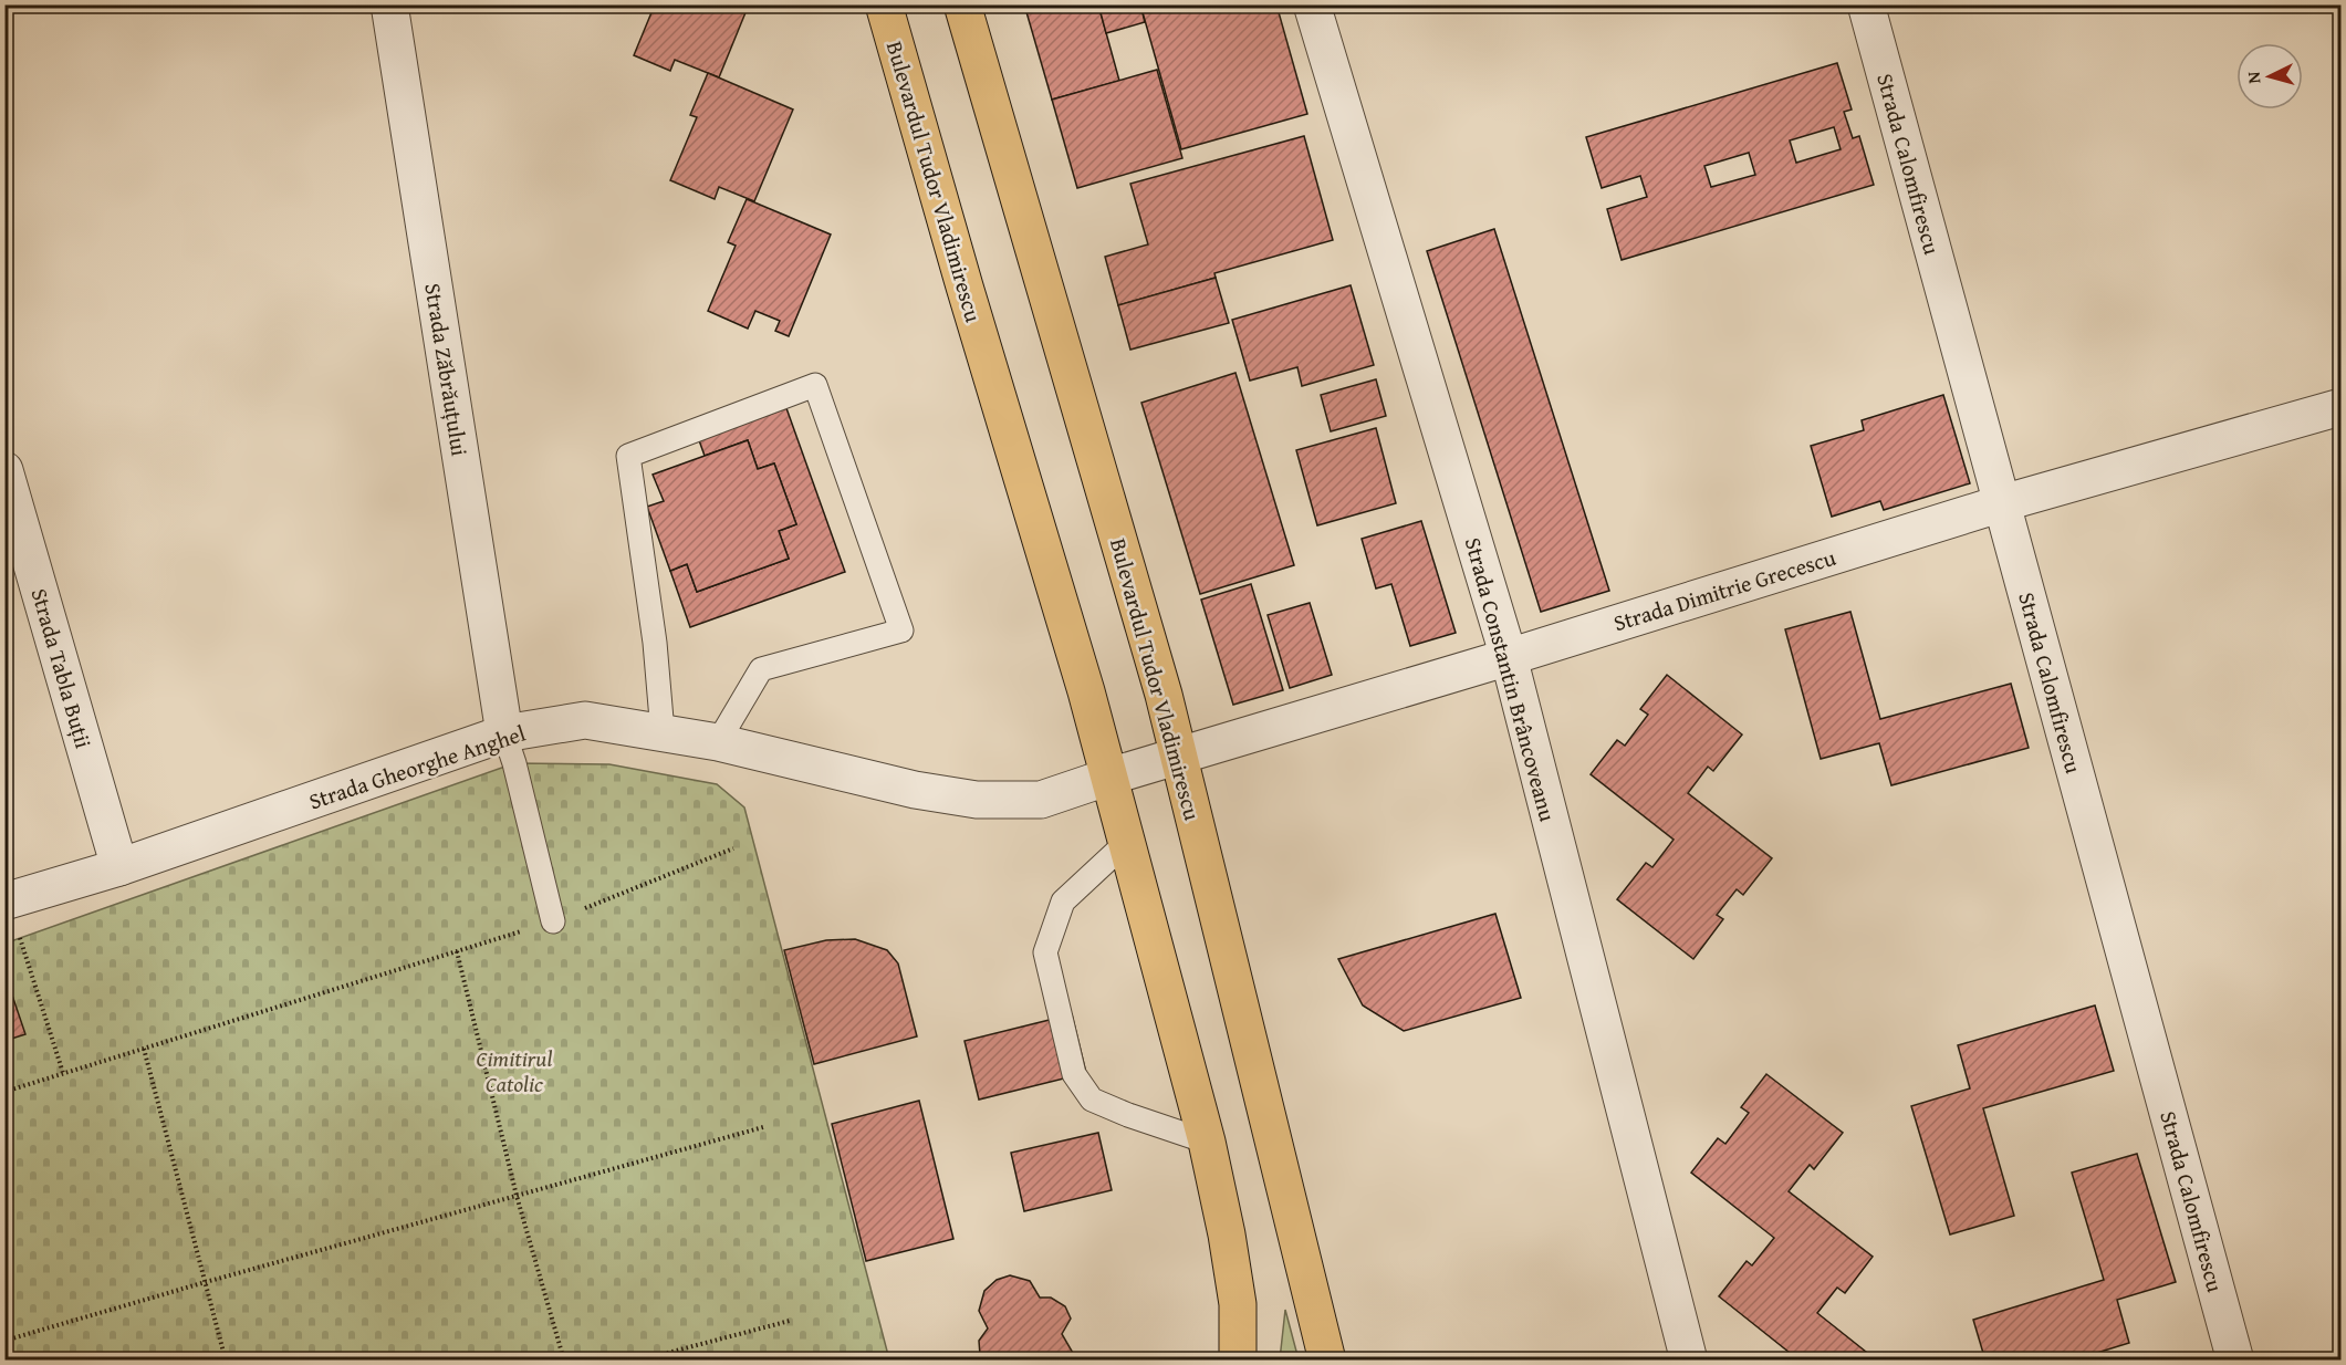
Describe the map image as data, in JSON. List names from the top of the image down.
{
  "streets": {
    "main road": ["Bulevardul Tudor Vladimirescu"],
    "street": [
      "Strada Calomfirescu",
      "Strada Zăbrăuțului",
      "Strada Dimitrie Grecescu",
      "Strada Tabla Buții",
      "Strada Constantin Brâncoveanu",
      "Strada Gheorghe Anghel"
    ]
  },
  "crossings": [
    ["Strada Calomfirescu", "Strada Dimitrie Grecescu"],
    ["Bulevardul Tudor Vladimirescu", "Strada Dimitrie Grecescu"],
    ["Bulevardul Tudor Vladimirescu", "Strada Gheorghe Anghel"],
    ["Strada Zăbrăuțului", "Strada Gheorghe Anghel"],
    ["Strada Dimitrie Grecescu", "Strada Constantin Brâncoveanu"],
    ["Strada Dimitrie Grecescu", "Strada Gheorghe Anghel"],
    ["Strada Tabla Buții", "Strada Gheorghe Anghel"]
  ],
  "parks": ["Cimitirul Catolic"],
  "north": "left"
}
